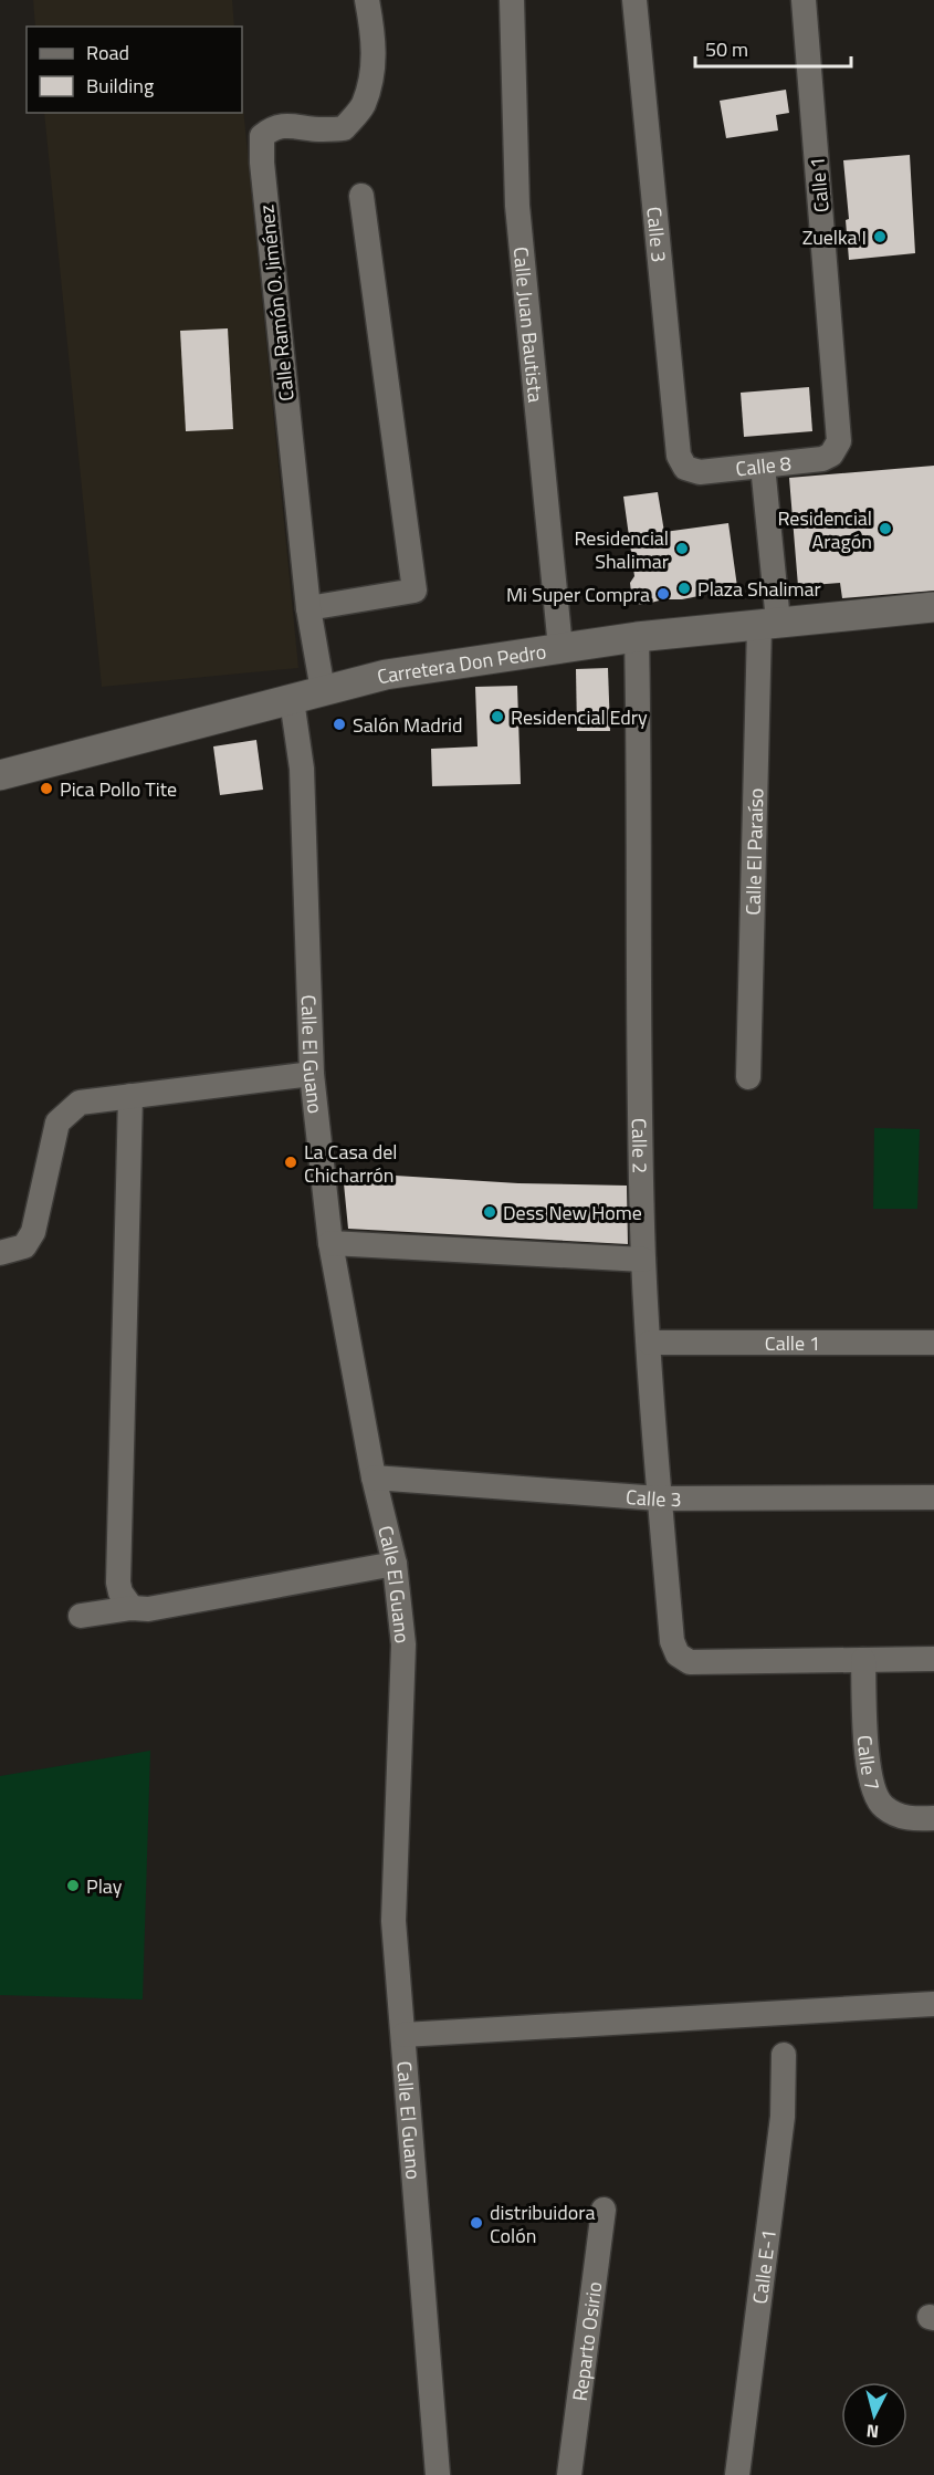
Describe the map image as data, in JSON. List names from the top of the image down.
{
  "streets": {
    "street": [
      "Calle 1",
      "Calle 3",
      "Calle Ramón O. Jiménez",
      "Calle Juan Bautista",
      "Calle 8",
      "Carretera Don Pedro",
      "Calle El Paraíso",
      "Calle El Guano",
      "Calle 2",
      "Calle 7",
      "Calle E-1",
      "Reparto Osirio"
    ]
  },
  "crossings": [
    ["Calle 1", "Calle 8"],
    ["Calle 1", "Calle 2"],
    ["Calle 3", "Calle 8"],
    ["Calle 3", "Calle El Guano"],
    ["Calle 3", "Calle 2"],
    ["Calle Ramón O. Jiménez", "Carretera Don Pedro"],
    ["Calle Juan Bautista", "Carretera Don Pedro"],
    ["Calle 8", "Calle El Paraíso"],
    ["Carretera Don Pedro", "Calle El Paraíso"],
    ["Carretera Don Pedro", "Calle El Guano"],
    ["Carretera Don Pedro", "Calle 2"],
    ["Calle 2", "Calle 7"]
  ],
  "places": [
    "Zuelka I",
    "Residencial Aragón",
    "Residencial Shalimar",
    "Plaza Shalimar",
    "Mi Super Compra",
    "Residencial Edry",
    "Salón Madrid",
    "Pica Pollo Tite",
    "La Casa del Chicharrón",
    "Dess New Home",
    "Play",
    "distribuidora Colón"
  ],
  "legend": ["Road", "Building"],
  "scale_bar": "50 m",
  "north": "bottom"
}
